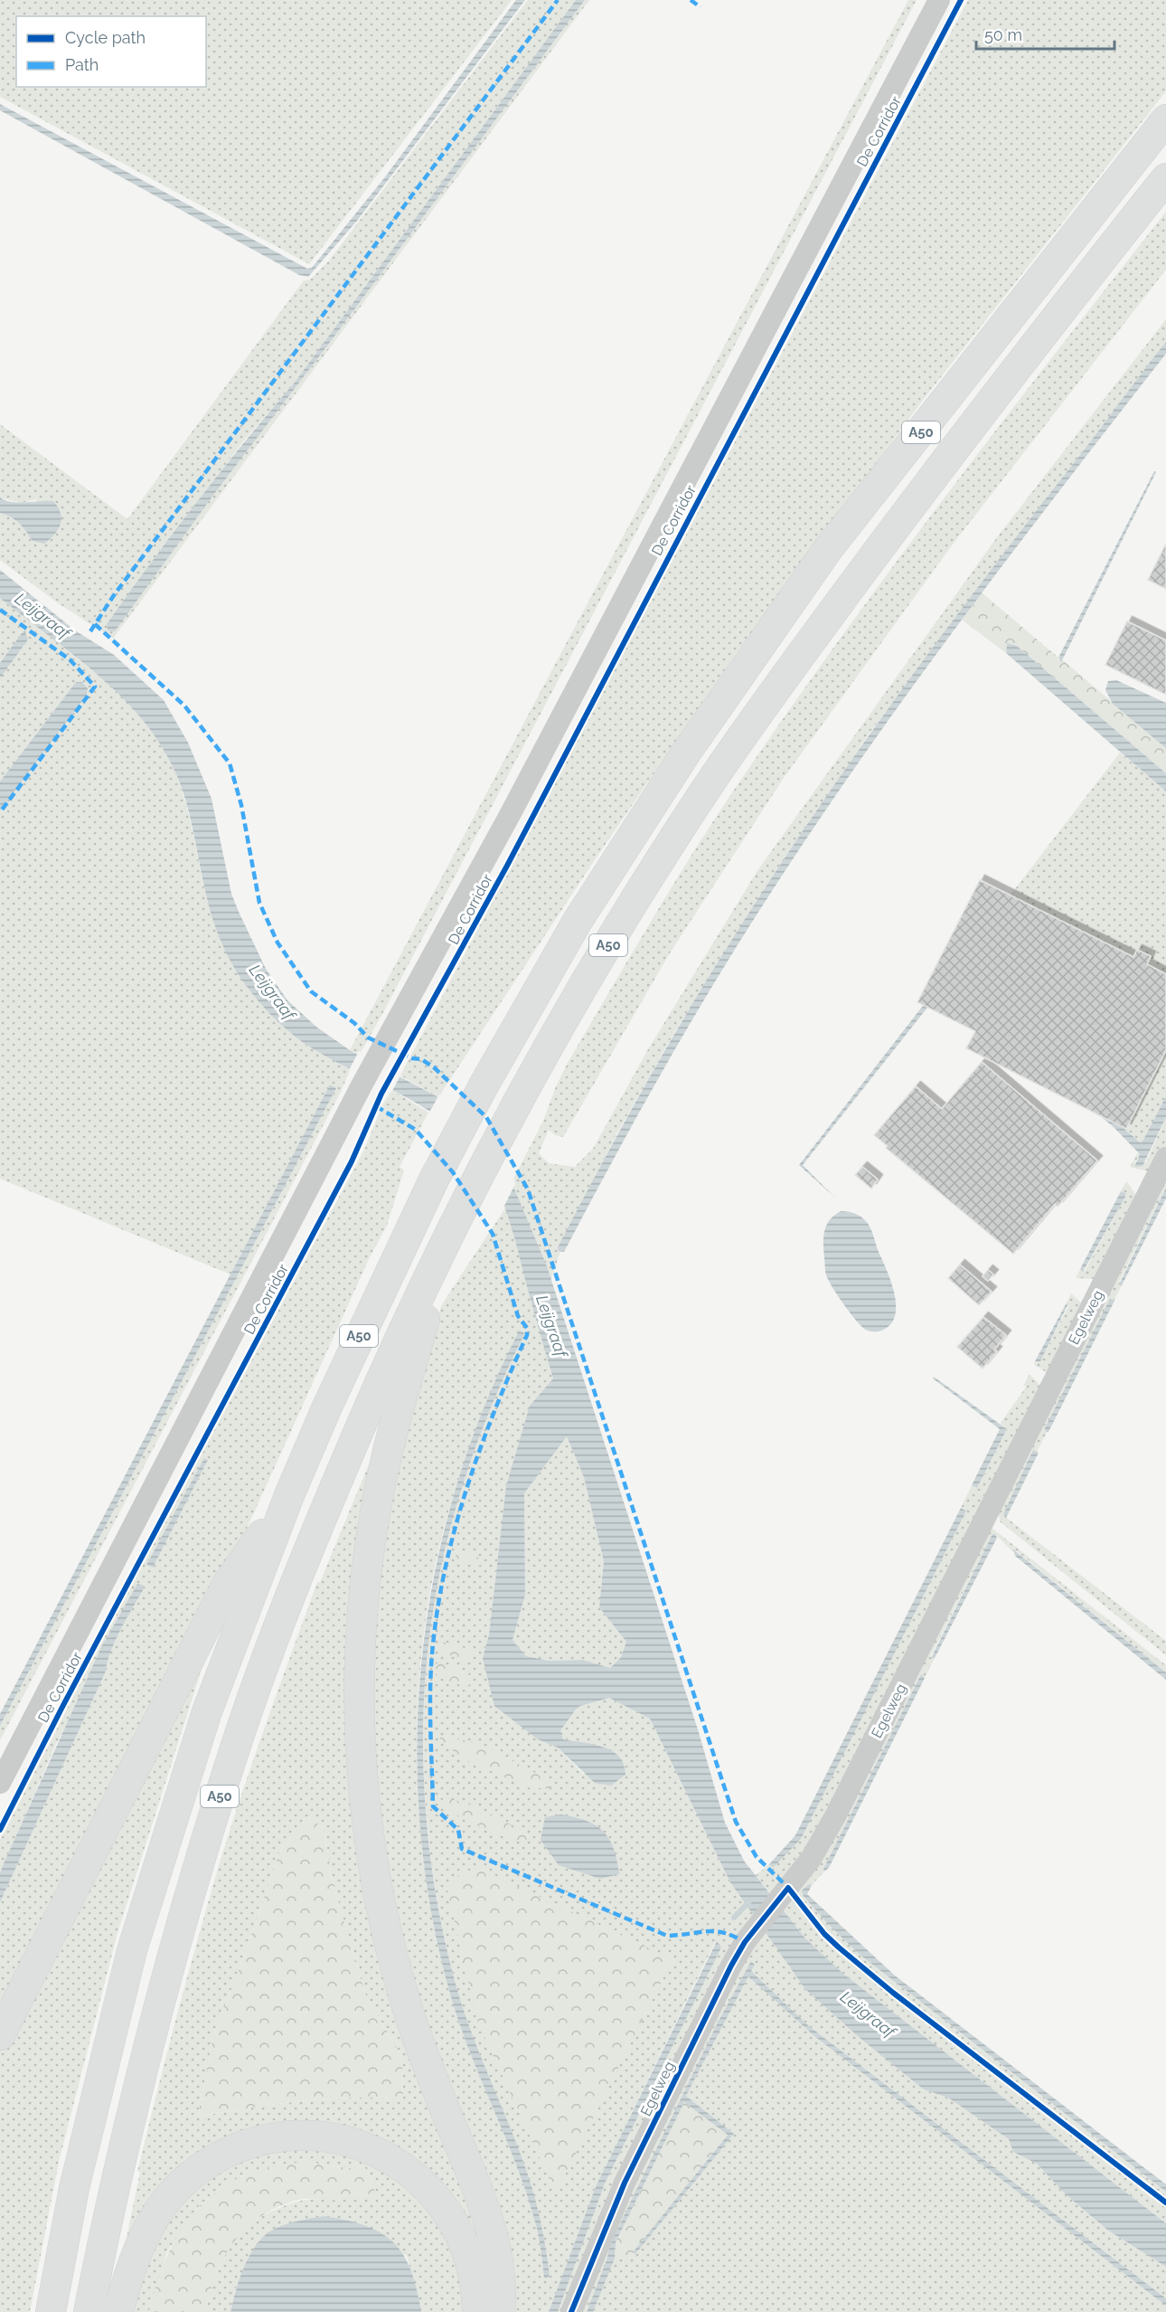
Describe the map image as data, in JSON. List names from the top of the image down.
{
  "streets": {
    "highway": ["A50"],
    "street": ["De Corridor", "Egelweg"]
  },
  "water": ["Leijgraaf"],
  "legend": ["Cycle path", "Path"],
  "scale_bar": "50 m"
}
